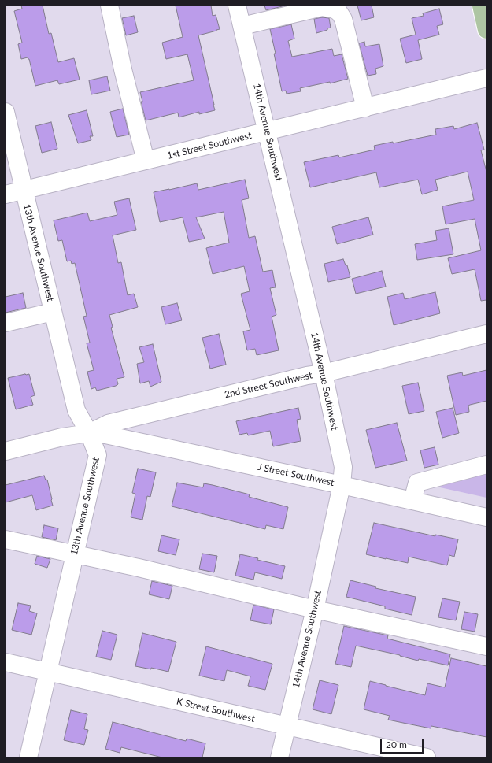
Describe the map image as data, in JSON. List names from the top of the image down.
{
  "streets": {
    "street": [
      "14th Avenue Southwest",
      "1st Street Southwest",
      "13th Avenue Southwest",
      "2nd Street Southwest",
      "J Street Southwest",
      "K Street Southwest"
    ]
  },
  "crossings": [
    ["14th Avenue Southwest", "1st Street Southwest"],
    ["14th Avenue Southwest", "2nd Street Southwest"],
    ["14th Avenue Southwest", "J Street Southwest"],
    ["14th Avenue Southwest", "K Street Southwest"],
    ["1st Street Southwest", "13th Avenue Southwest"],
    ["13th Avenue Southwest", "2nd Street Southwest"],
    ["13th Avenue Southwest", "J Street Southwest"],
    ["13th Avenue Southwest", "K Street Southwest"],
    ["2nd Street Southwest", "J Street Southwest"]
  ],
  "scale_bar": "20 m"
}
